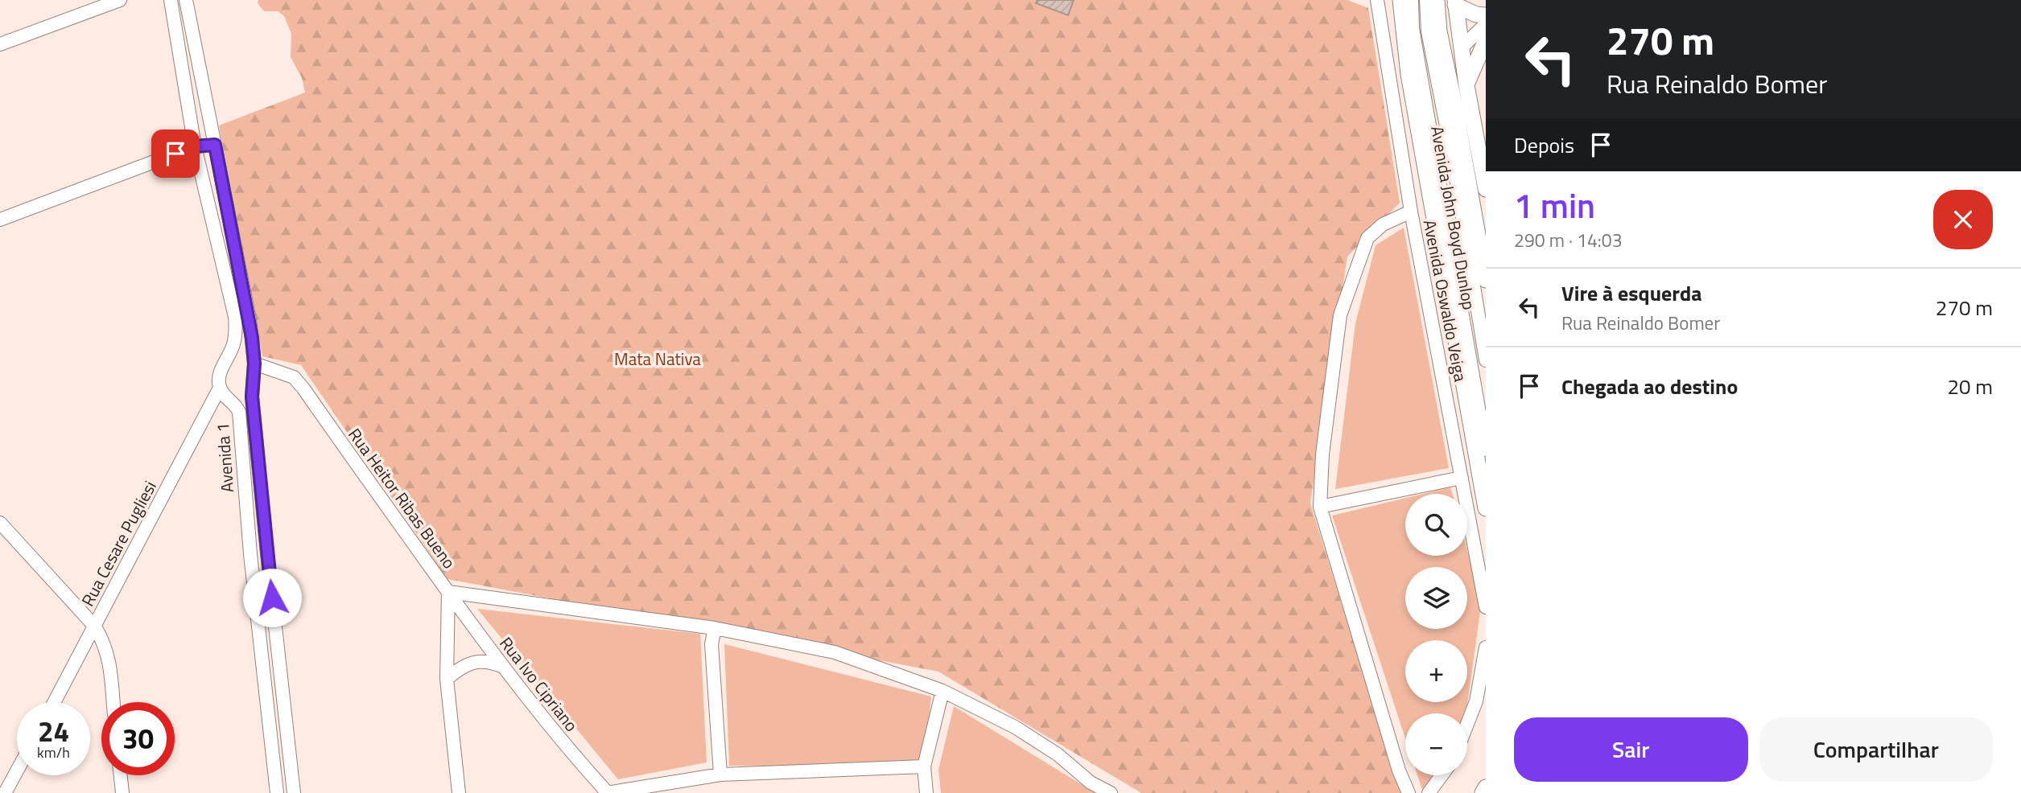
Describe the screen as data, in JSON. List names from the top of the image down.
{
  "streets": {
    "main road": ["Avenida John Boyd Dunlop"],
    "street": [
      "Avenida Oswaldo Veiga",
      "Avenida 1",
      "Rua Heitor Ribas Bueno",
      "Rua Cesare Pugliesi",
      "Rua Ivo Cipriano"
    ]
  },
  "crossings": [
    ["Avenida 1", "Rua Heitor Ribas Bueno"],
    ["Avenida 1", "Rua Cesare Pugliesi"],
    ["Rua Heitor Ribas Bueno", "Rua Ivo Cipriano"]
  ],
  "parks": ["Mata Nativa"],
  "page": {
    "turn": ["270 m", "Rua Reinaldo Bomer"],
    "then": "Depois",
    "heading": ["1 min", "290 m · 14:03"],
    "list": [
      {
        "name": "Vire à esquerda",
        "note": "Rua Reinaldo Bomer",
        "value": "270 m"
      },
      {
        "name": "Chegada ao destino",
        "value": "20 m"
      }
    ],
    "map_buttons": ["+", "−"],
    "speed": "24 km/h",
    "limit": "30",
    "buttons": ["Sair", "Compartilhar"]
  }
}
